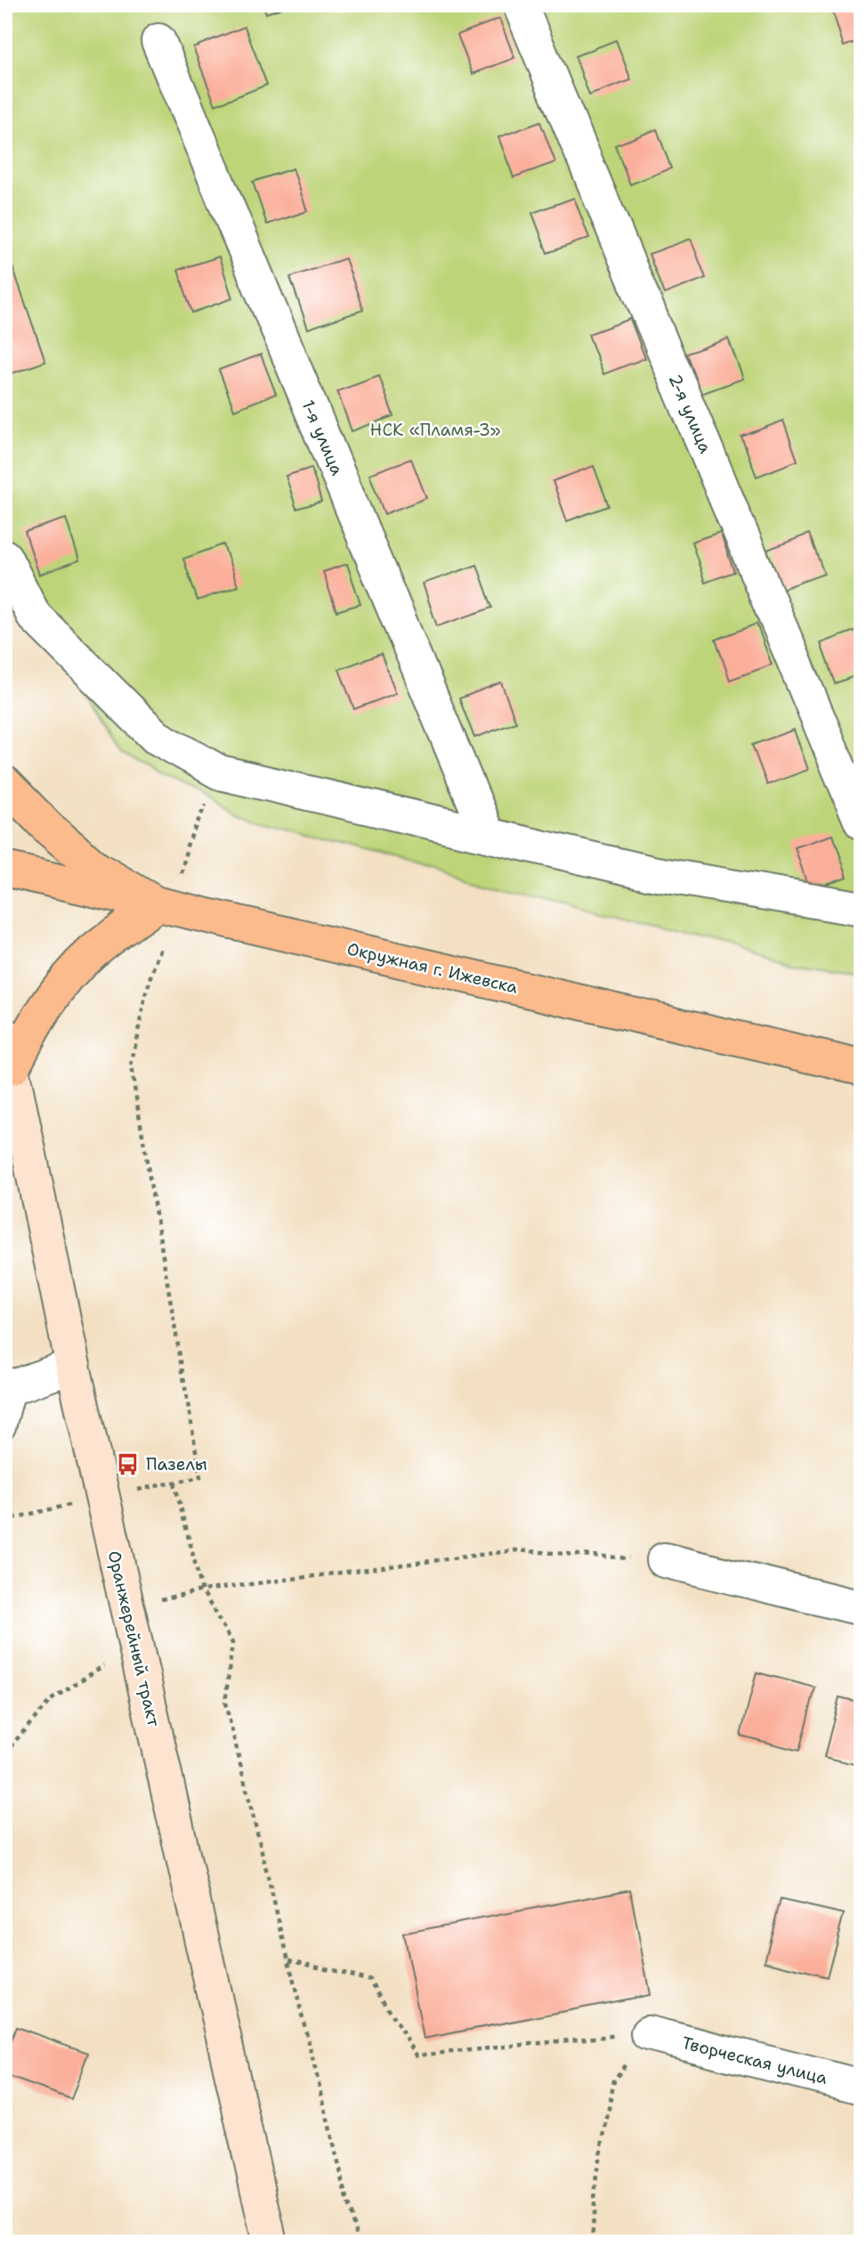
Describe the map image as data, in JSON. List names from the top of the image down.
{
  "streets": {
    "main road": ["Окружная г. Ижевска"],
    "street": [
      "2-я улица",
      "1-я улица",
      "Оранжерейный тракт",
      "Творческая улица"
    ]
  },
  "parks": ["НСК «Пламя-3»"],
  "places": {
    "bus stop": ["Пазелы"]
  }
}
